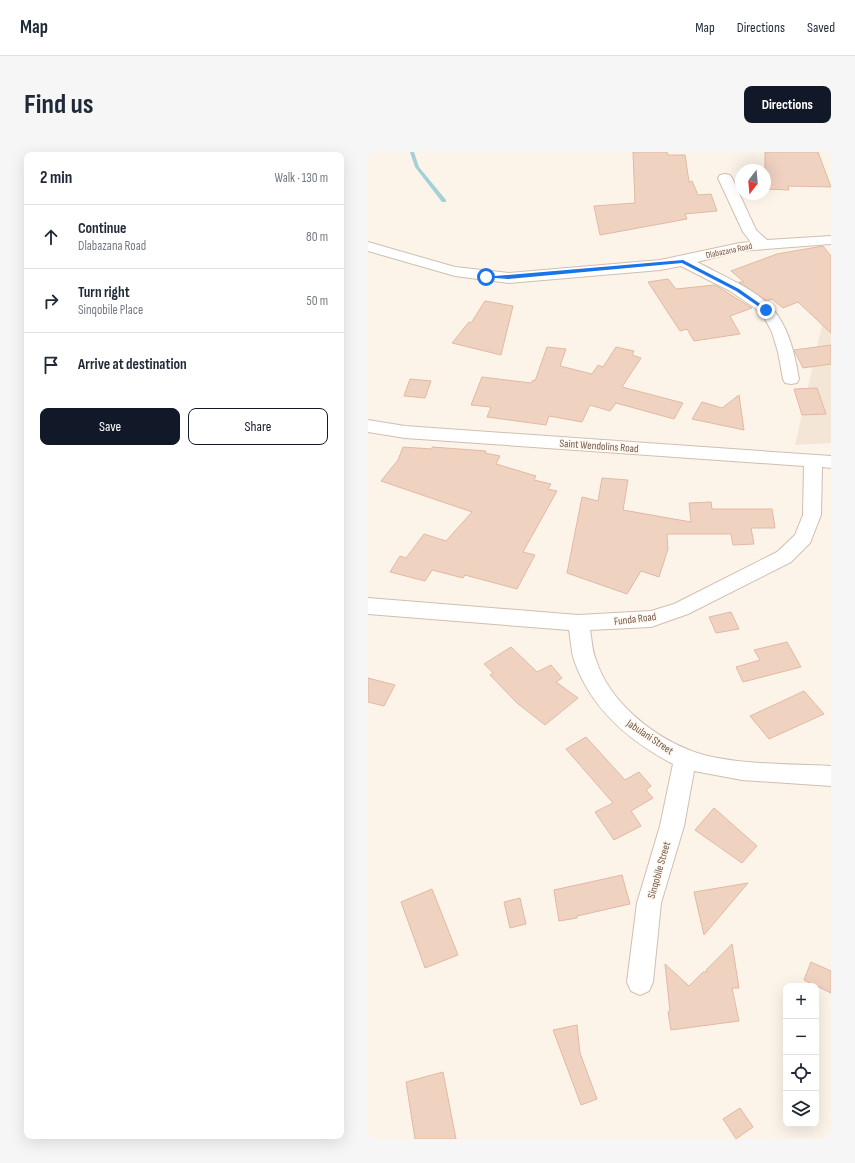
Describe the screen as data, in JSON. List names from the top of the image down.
{
  "streets": {
    "street": [
      "Dlabazana Road",
      "Saint Wendolins Road",
      "Funda Road",
      "Jabulani Street",
      "Sinqobile Street"
    ]
  },
  "crossings": [
    ["Saint Wendolins Road", "Funda Road"],
    ["Funda Road", "Jabulani Street"],
    ["Jabulani Street", "Sinqobile Street"]
  ],
  "north": "bottom",
  "page": {
    "header": "Map",
    "nav": ["Map", "Directions", "Saved"],
    "buttons": [
      "Directions",
      ["Save", "Share"]
    ],
    "title": "Find us",
    "heading": ["2 min", "Walk · 130 m"],
    "list": [
      ["Continue", "Dlabazana Road", "80 m"],
      ["Turn right", "Sinqobile Place", "50 m"],
      "Arrive at destination"
    ],
    "map_buttons": ["+", "−"]
  }
}
